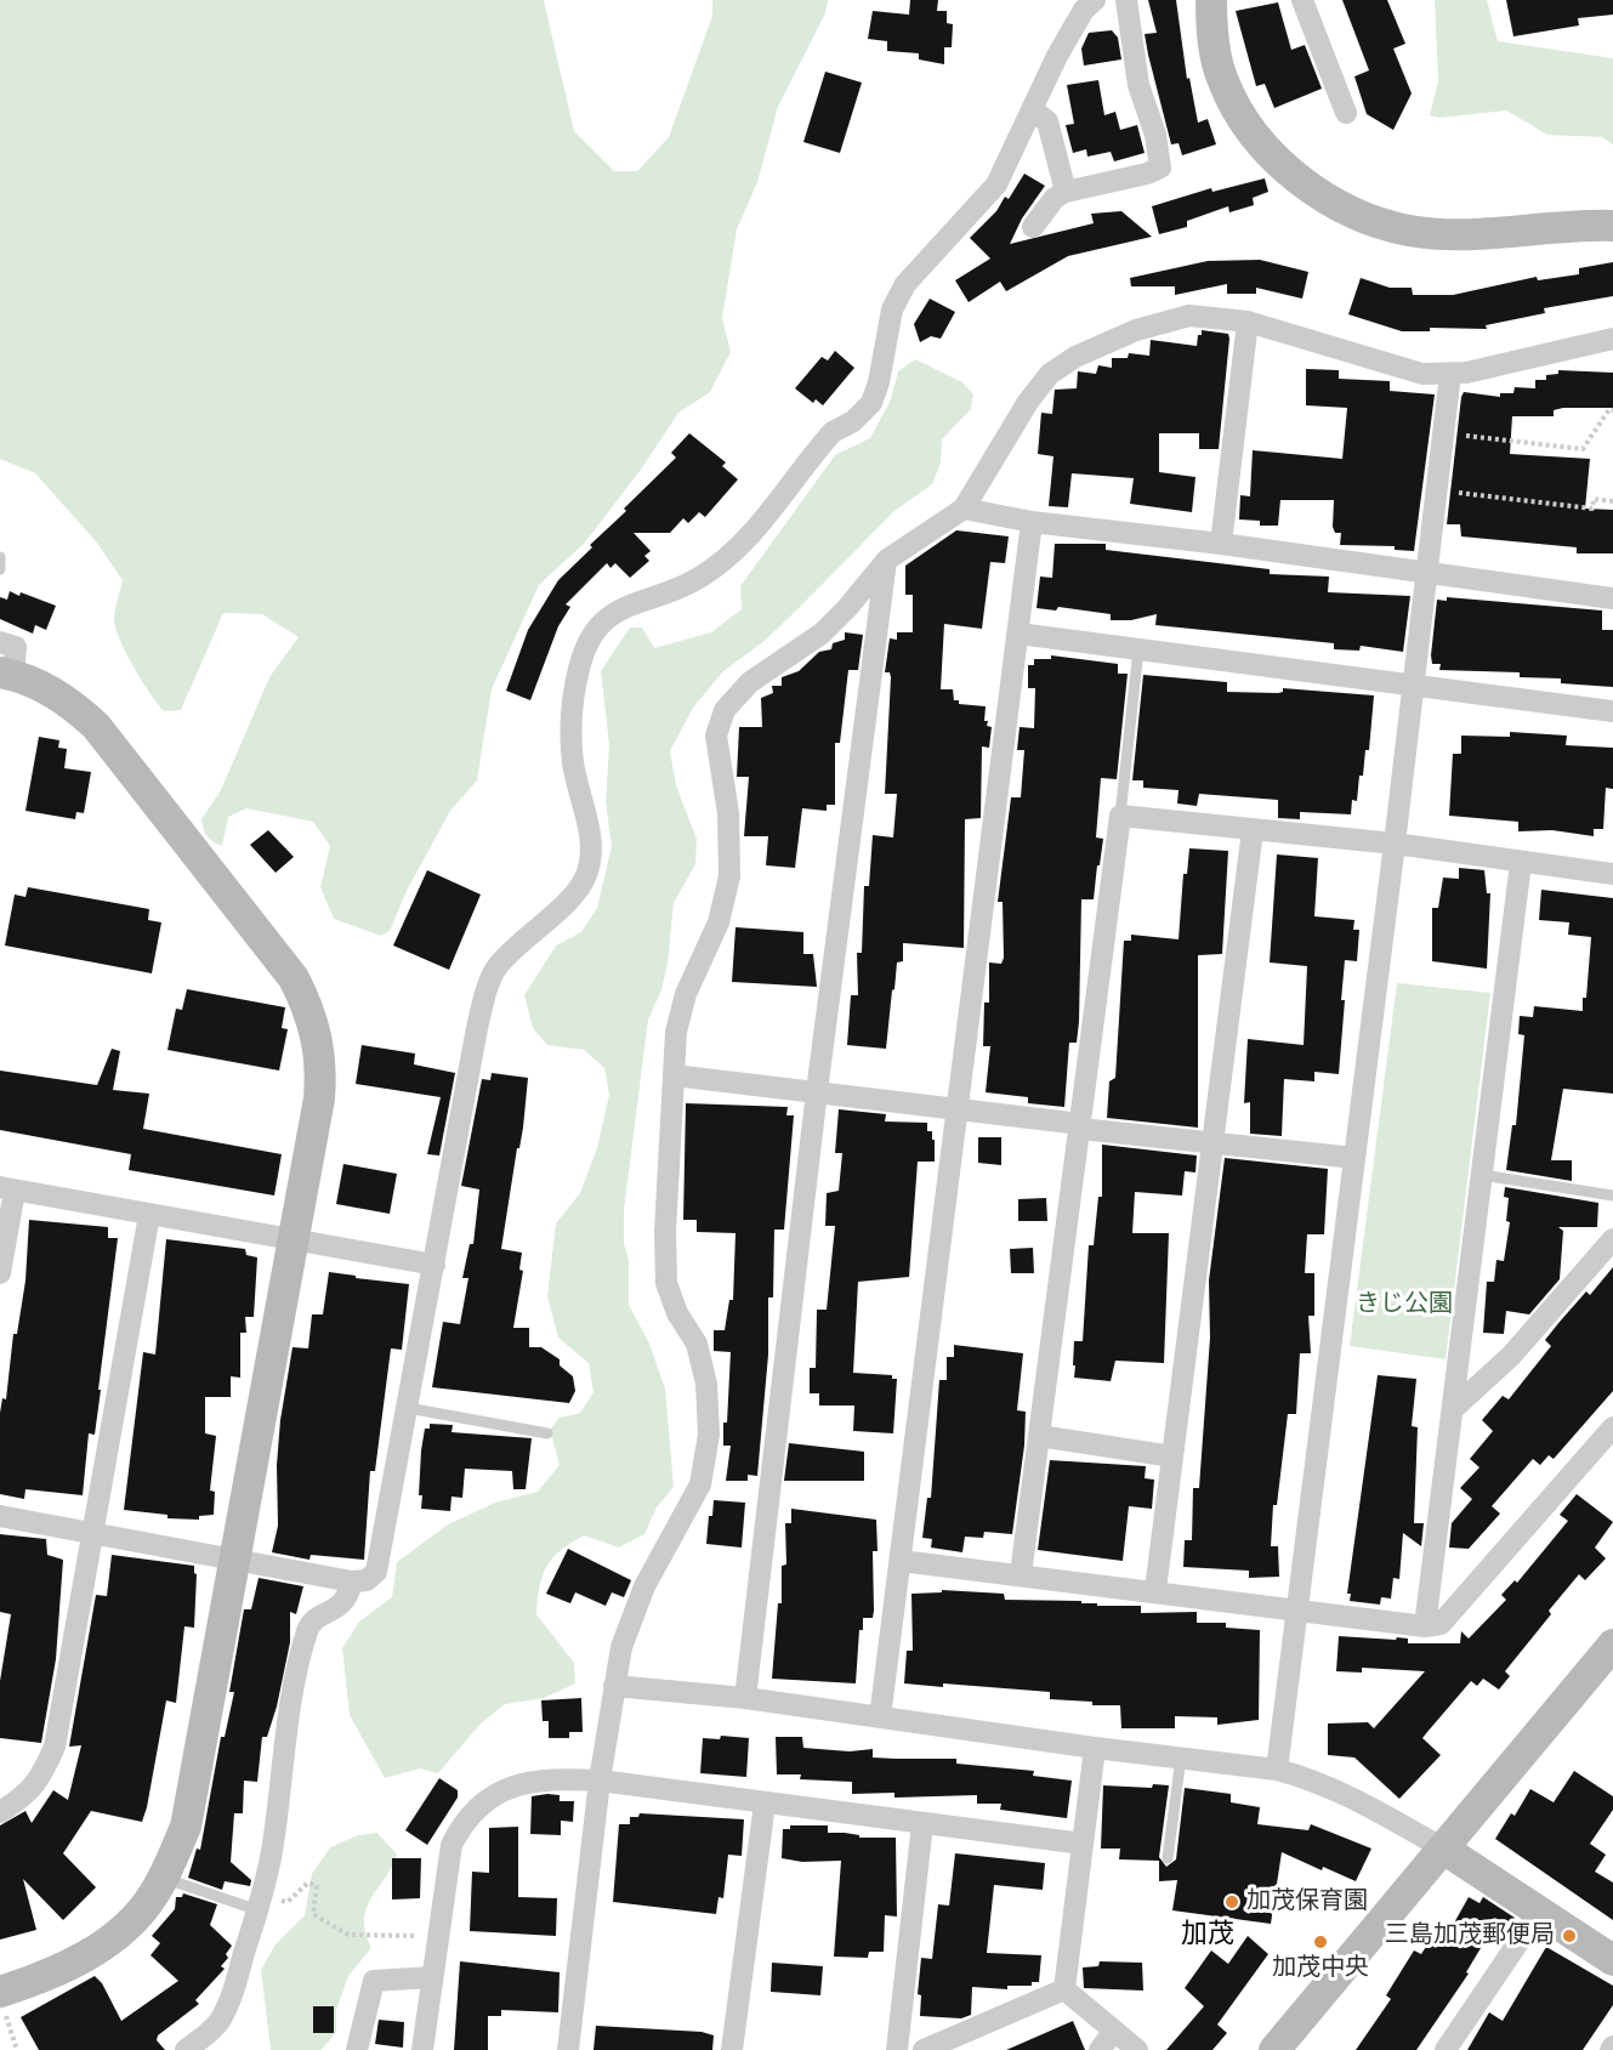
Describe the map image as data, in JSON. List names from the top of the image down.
{
  "districts": ["加茂"],
  "parks": ["きじ公園"],
  "places": ["加茂保育園", "三島加茂郵便局", "加茂中央"]
}
